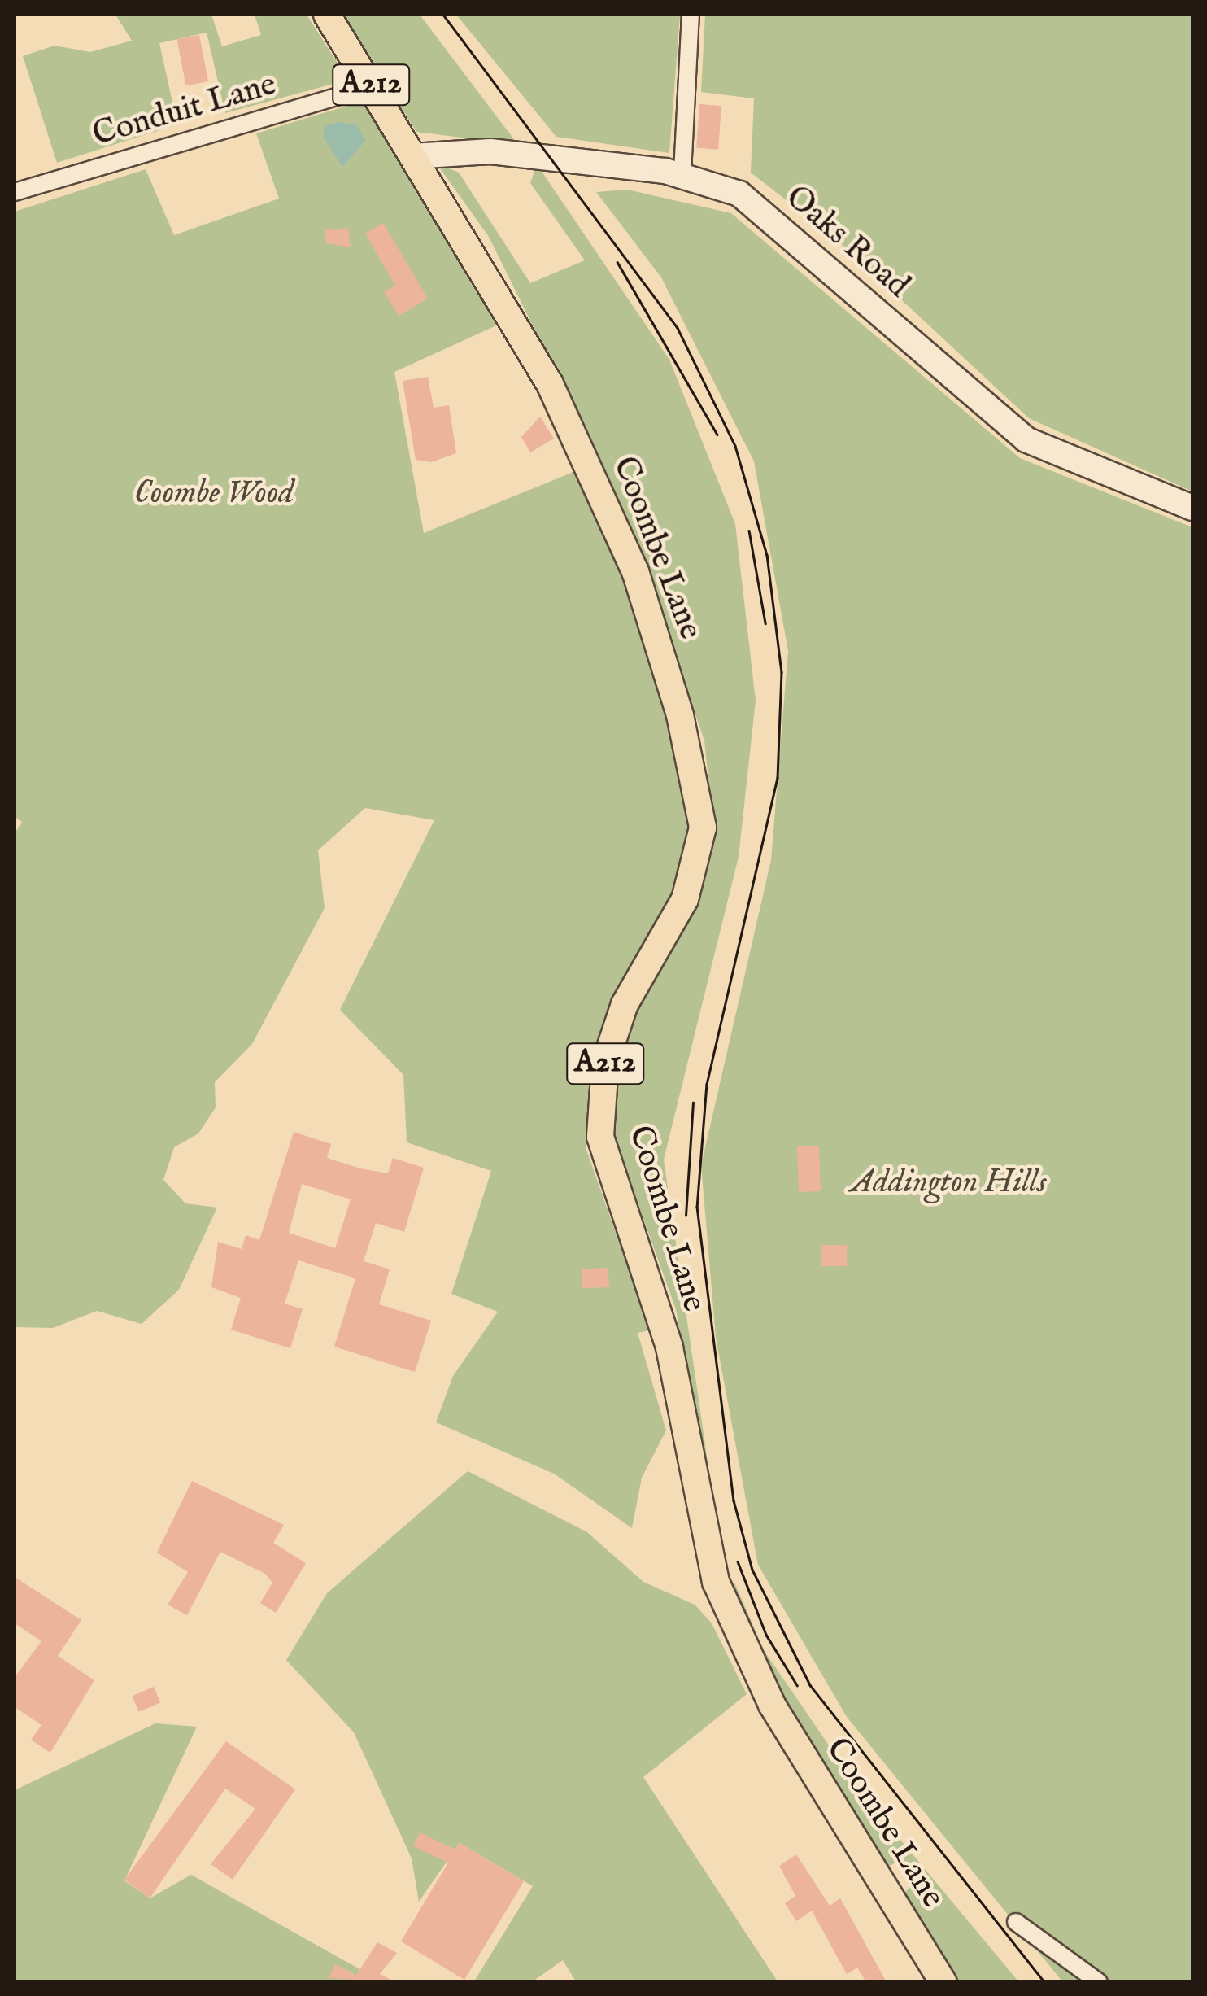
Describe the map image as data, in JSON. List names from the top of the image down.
{
  "streets": {
    "main road": ["A212", "Coombe Lane"],
    "street": ["Conduit Lane", "Oaks Road"]
  },
  "crossings": [
    ["A212", "Conduit Lane"],
    ["A212", "Oaks Road"],
    ["A212", "Coombe Lane"],
    ["Oaks Road", "Coombe Lane"]
  ],
  "parks": ["Coombe Wood", "Addington Hills"]
}
